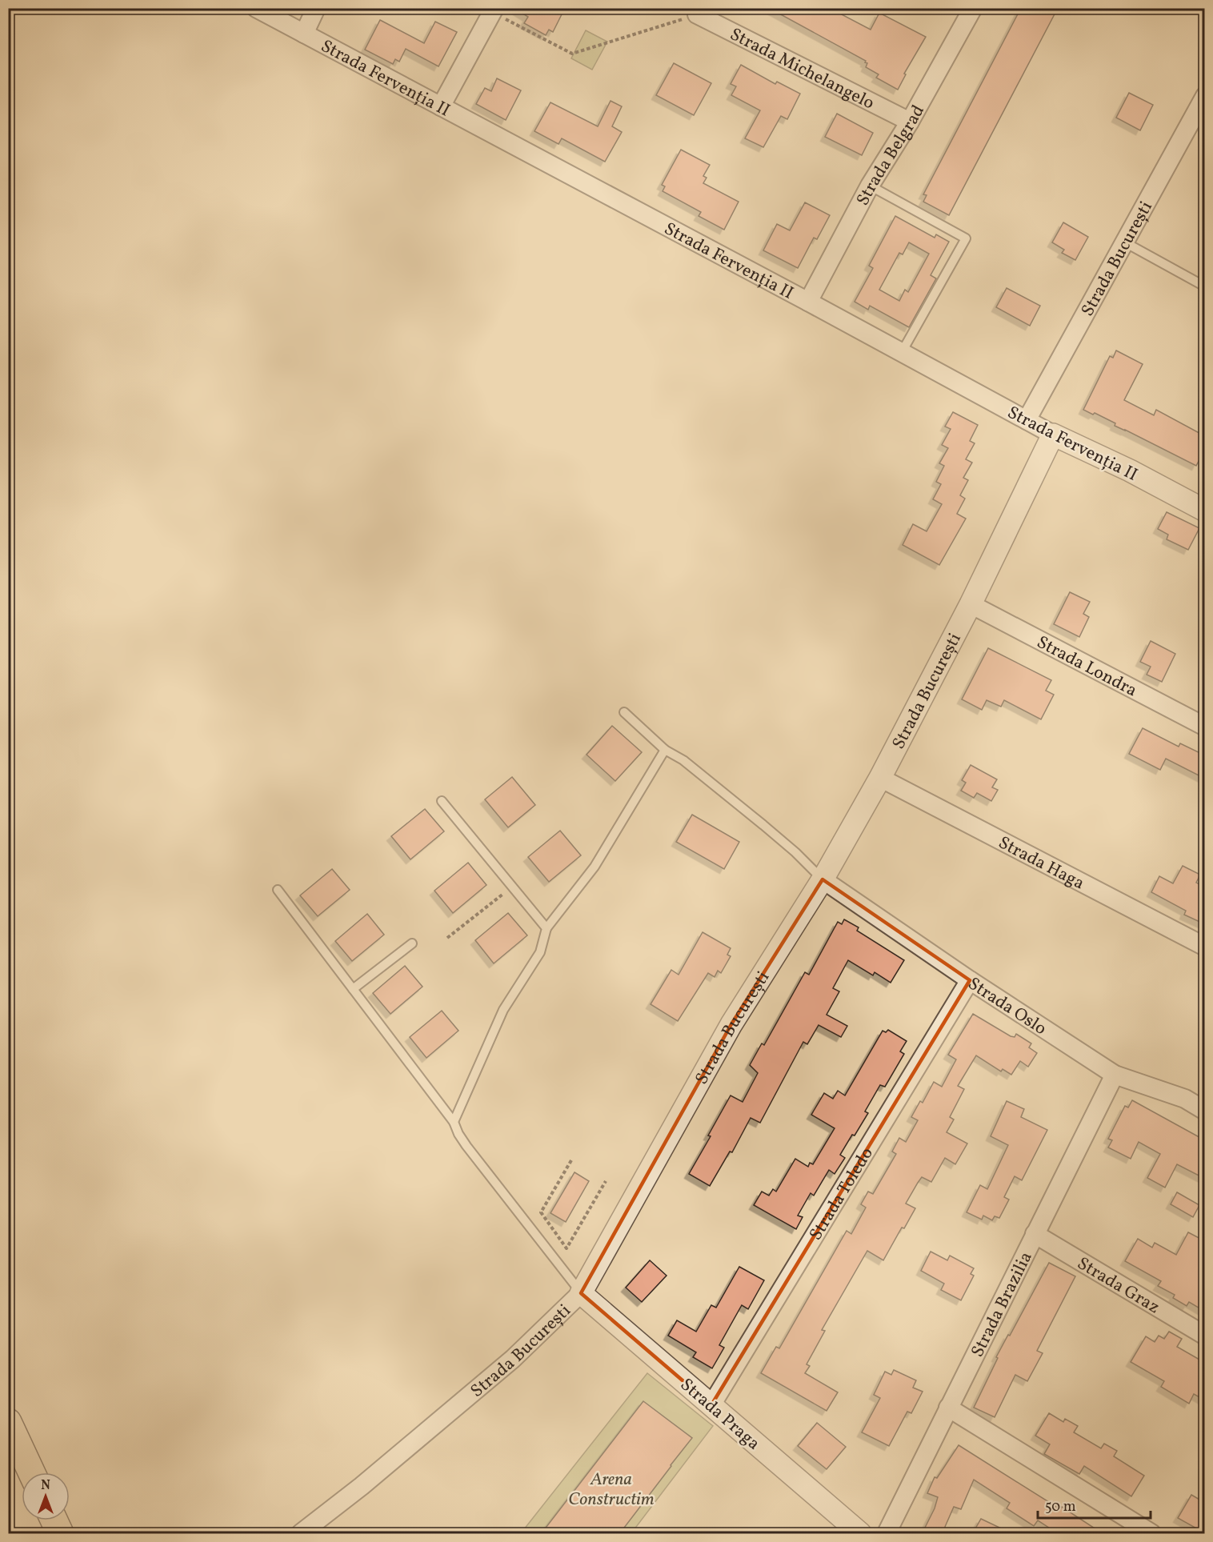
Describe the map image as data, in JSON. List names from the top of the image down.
{
  "streets": {
    "street": [
      "Strada Michelangelo",
      "Strada Fervenția II",
      "Strada Belgrad",
      "Strada București",
      "Strada Londra",
      "Strada Haga",
      "Strada Oslo",
      "Strada Toledo",
      "Strada Graz",
      "Strada Brazilia",
      "Strada Praga"
    ]
  },
  "crossings": [
    ["Strada Michelangelo", "Strada Belgrad"],
    ["Strada Fervenția II", "Strada Belgrad"],
    ["Strada Fervenția II", "Strada București"],
    ["Strada București", "Strada Londra"],
    ["Strada București", "Strada Haga"],
    ["Strada București", "Strada Oslo"],
    ["Strada București", "Strada Praga"],
    ["Strada Oslo", "Strada Toledo"],
    ["Strada Oslo", "Strada Brazilia"],
    ["Strada Toledo", "Strada Praga"],
    ["Strada Graz", "Strada Brazilia"]
  ],
  "parks": ["Arena Constructim"],
  "scale_bar": "50 m",
  "north": "top"
}
